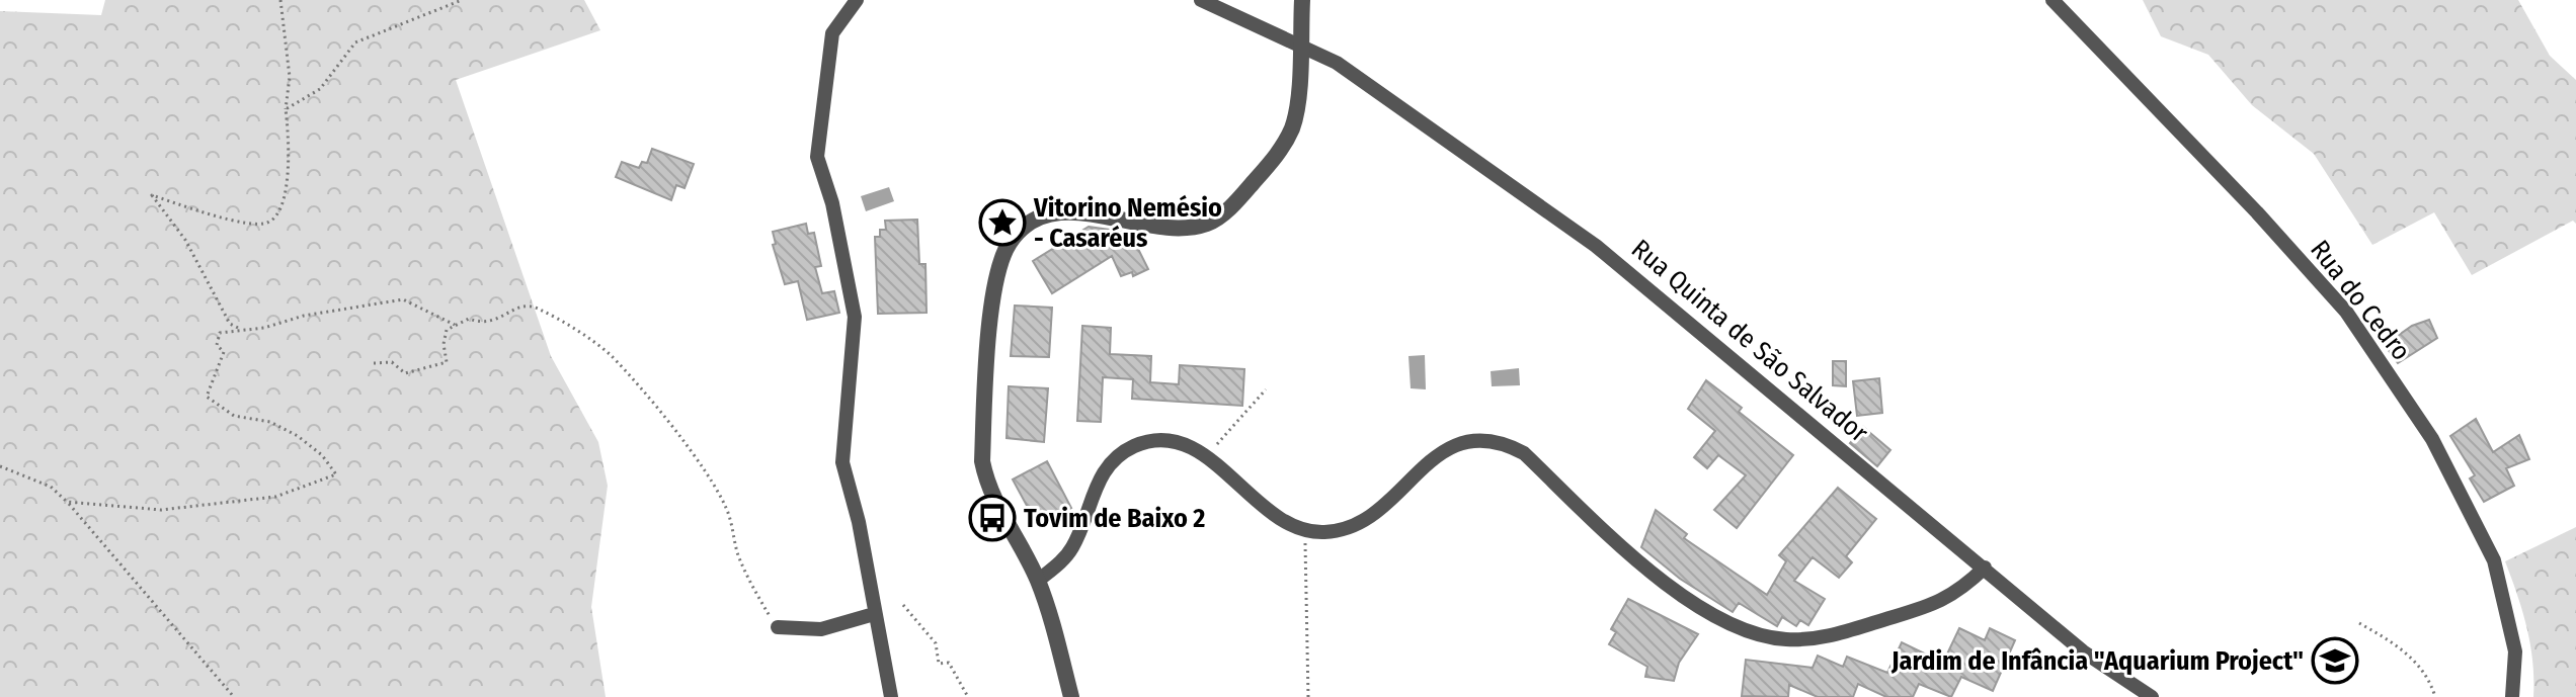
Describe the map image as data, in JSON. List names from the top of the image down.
{
  "streets": {
    "street": ["Rua do Cedro", "Rua Quinta de São Salvador"]
  },
  "places": {
    "place": ["Vitorino Nemésio - Casaréus"],
    "bus stop": ["Tovim de Baixo 2"],
    "school or university": ["Jardim de Infância \"Aquarium Project\""]
  }
}
